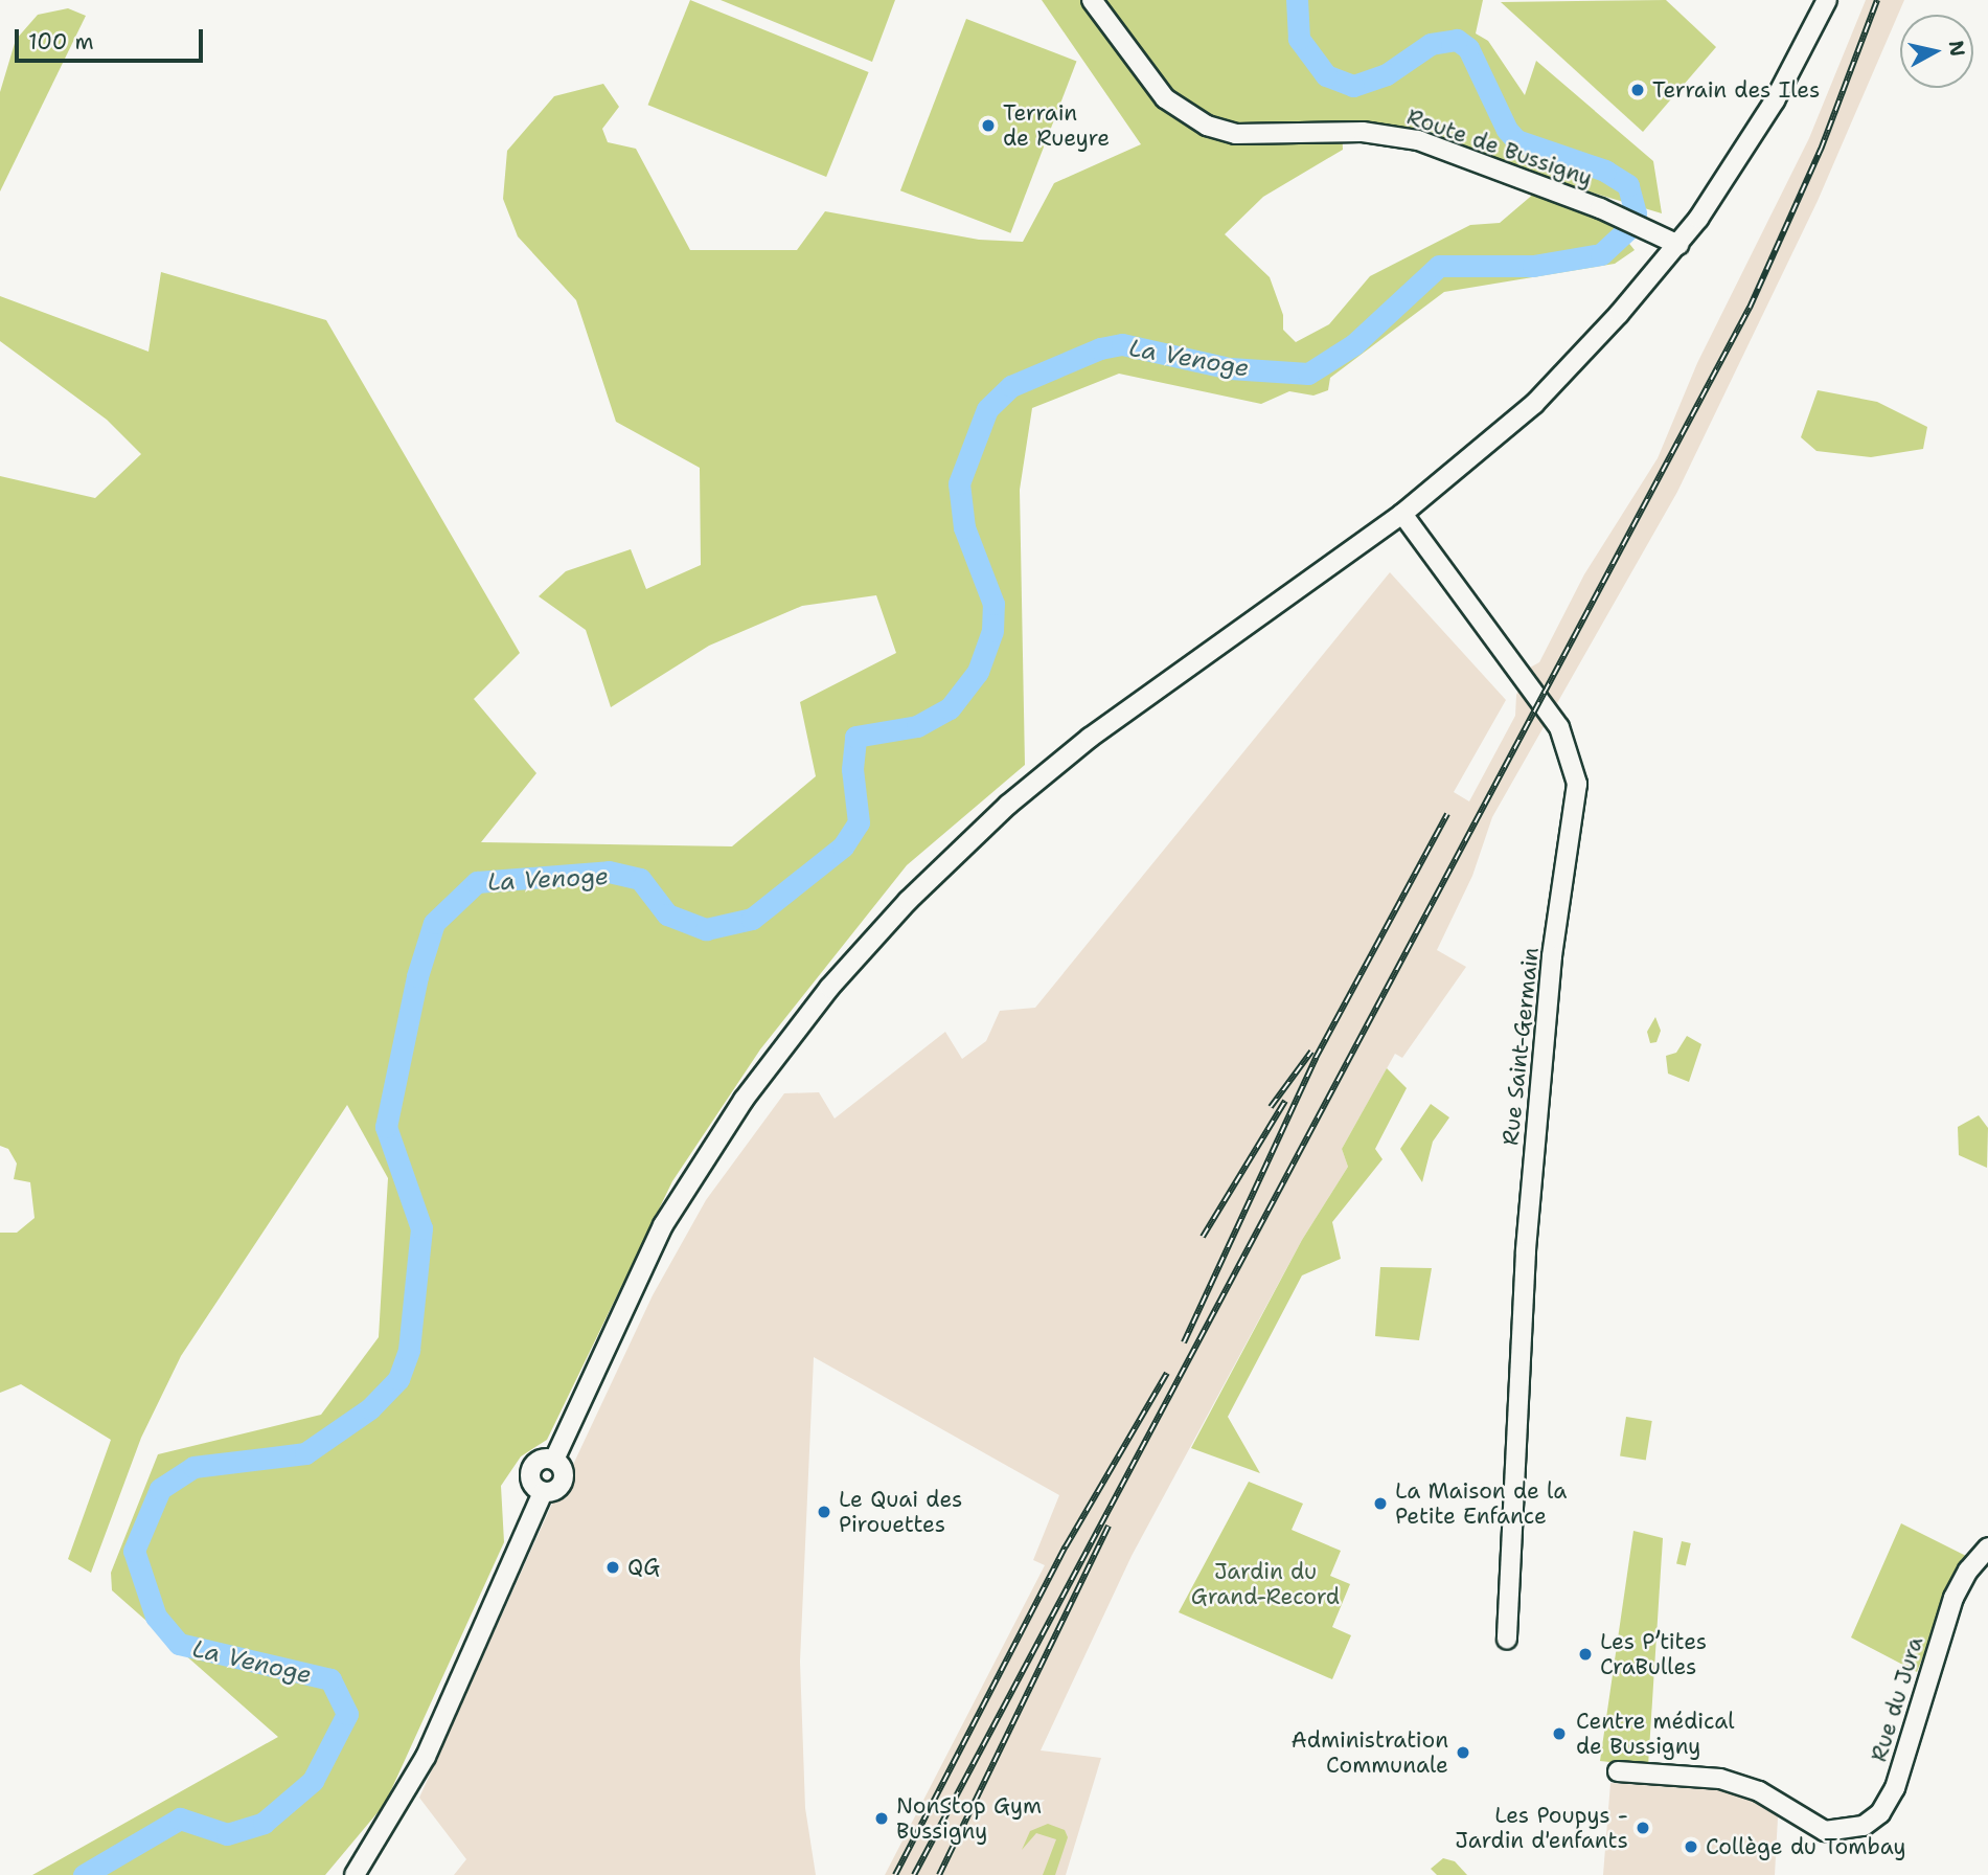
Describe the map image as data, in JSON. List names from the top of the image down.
{
  "streets": {
    "main road": ["Route de Bussigny", "Rue Saint-Germain", "Rue du Jura"]
  },
  "water": ["La Venoge"],
  "parks": ["Jardin du Grand-Record"],
  "places": [
    "Terrain des Iles",
    "Terrain de Rueyre",
    "La Maison de la Petite Enfance",
    "Le Quai des Pirouettes",
    "QG",
    "Les P’tites CraBulles",
    "Centre médical de Bussigny",
    "Administration Communale",
    "NonStop Gym Bussigny",
    "Les Poupys - Jardin d'enfants",
    "Collège du Tombay"
  ],
  "scale_bar": "100 m",
  "north": "right"
}
